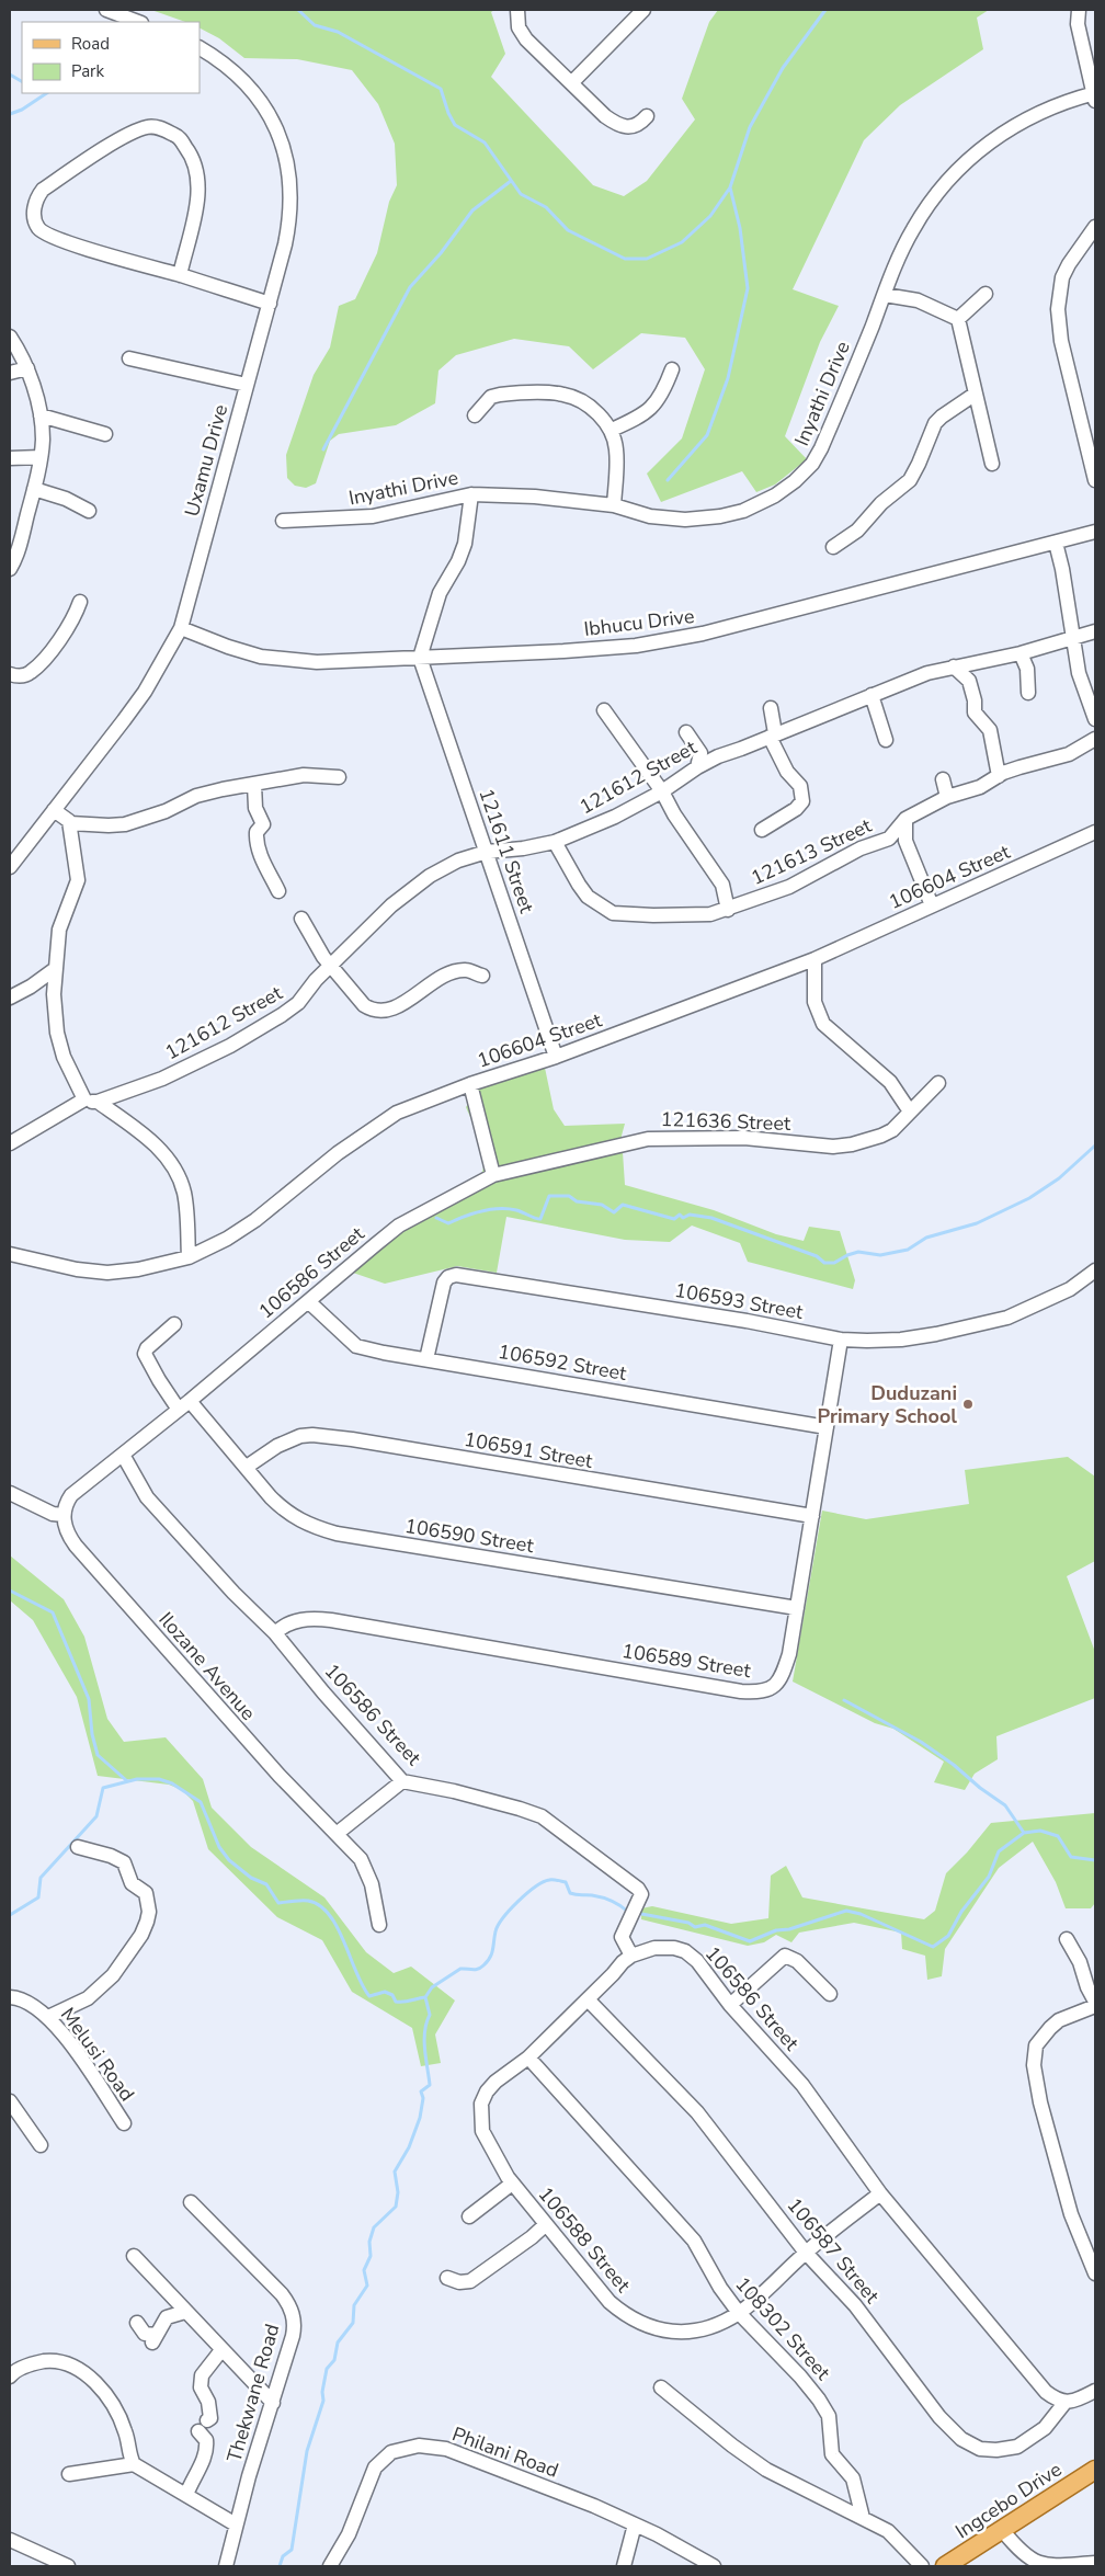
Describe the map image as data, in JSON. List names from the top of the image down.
{
  "streets": {
    "main road": ["Ingcebo Drive"],
    "street": [
      "Inyathi Drive",
      "Uxamu Drive",
      "Ibhucu Drive",
      "121612 Street",
      "121611 Street",
      "121613 Street",
      "106604 Street",
      "121636 Street",
      "106586 Street",
      "106593 Street",
      "106592 Street",
      "106591 Street",
      "106590 Street",
      "106589 Street",
      "Ilozane Avenue",
      "Melusi Road",
      "106588 Street",
      "106587 Street",
      "108302 Street",
      "Thekwane Road",
      "Philani Road"
    ]
  },
  "crossings": [
    ["Uxamu Drive", "Ibhucu Drive"],
    ["Ibhucu Drive", "121611 Street"],
    ["121612 Street", "121611 Street"],
    ["121612 Street", "121613 Street"],
    ["121611 Street", "106604 Street"],
    ["121636 Street", "106586 Street"],
    ["106586 Street", "106592 Street"],
    ["106586 Street", "106590 Street"],
    ["106586 Street", "106589 Street"],
    ["106586 Street", "106588 Street"],
    ["106586 Street", "106587 Street"],
    ["106593 Street", "106592 Street"],
    ["106593 Street", "106589 Street"],
    ["106592 Street", "106589 Street"],
    ["106591 Street", "106590 Street"],
    ["106591 Street", "106589 Street"],
    ["106590 Street", "106589 Street"],
    ["106588 Street", "106587 Street"],
    ["106588 Street", "108302 Street"]
  ],
  "places": ["Duduzani Primary School"],
  "legend": ["Road", "Park"]
}
